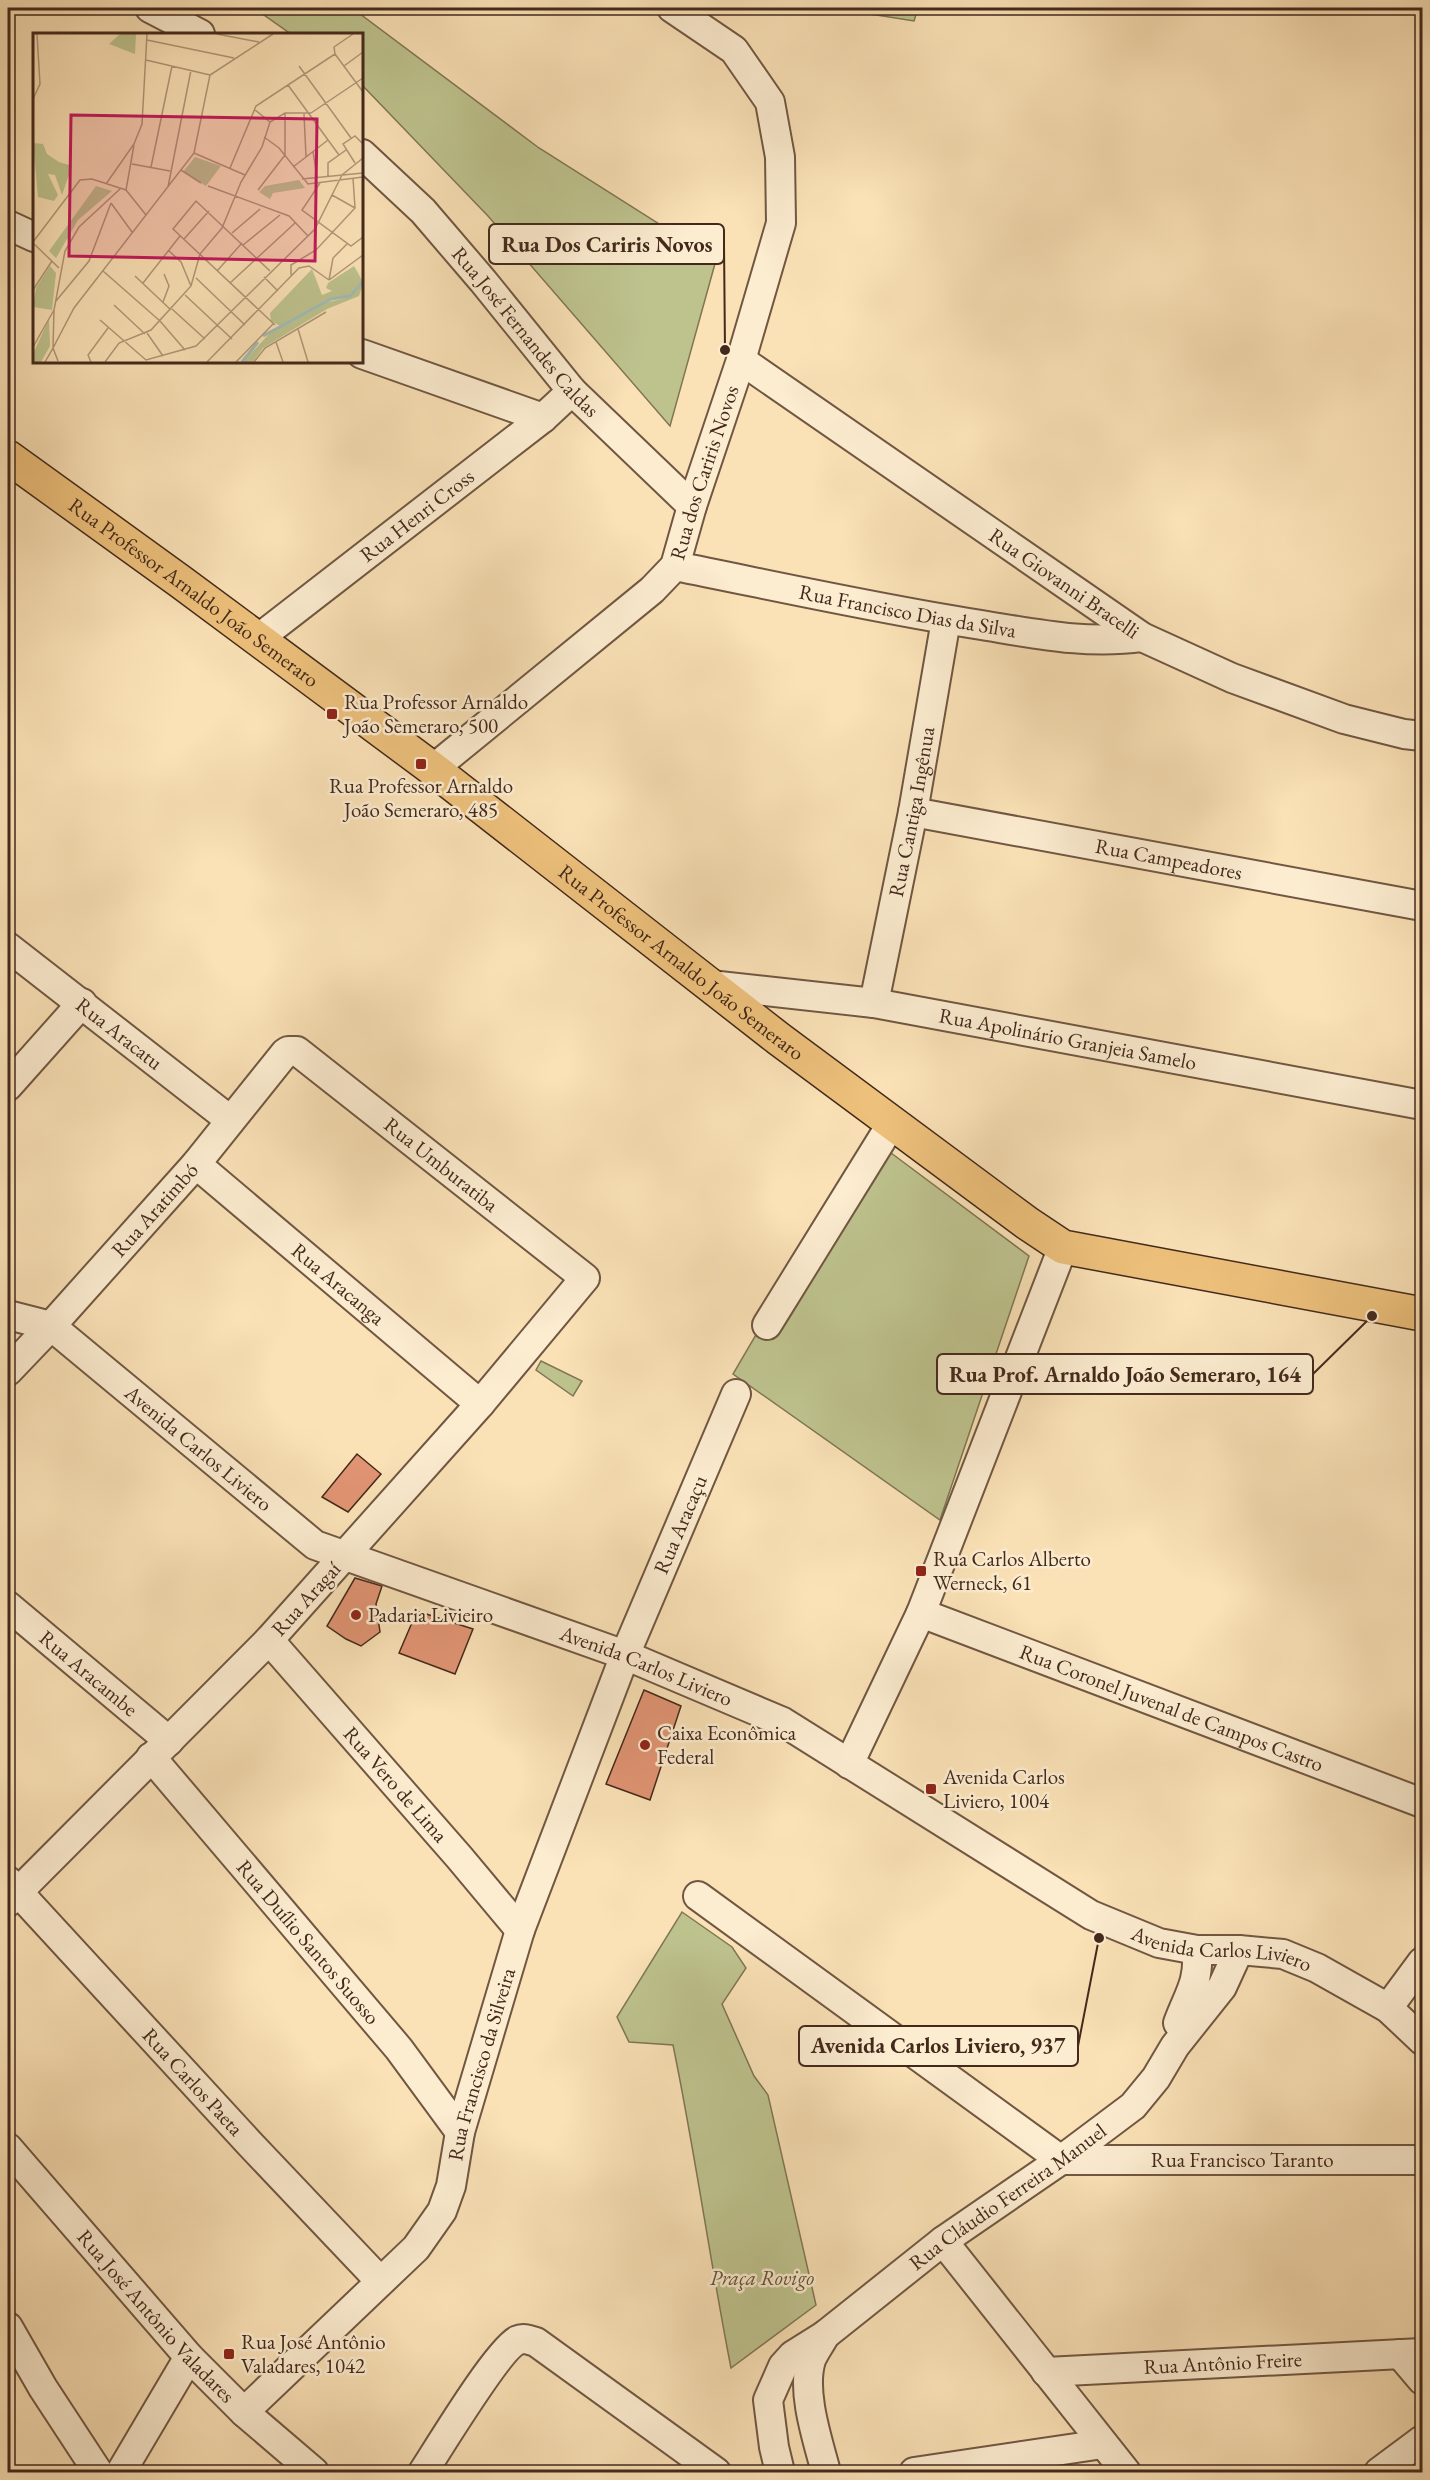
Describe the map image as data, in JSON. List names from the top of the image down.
{
  "streets": {
    "main road": ["Rua Professor Arnaldo João Semeraro"],
    "street": [
      "Rua José Fernandes Caldas",
      "Rua dos Cariris Novos",
      "Rua Henri Cross",
      "Rua Giovanni Bracelli",
      "Rua Francisco Dias da Silva",
      "Rua Cantiga Ingênua",
      "Rua Campeadores",
      "Rua Aracatu",
      "Rua Apolinário Granjeia Samelo",
      "Rua Umburatiba",
      "Rua Aratimbó",
      "Rua Aracanga",
      "Avenida Carlos Liviero",
      "Rua Aracaçu",
      "Rua Aragaí",
      "Rua Aracambe",
      "Rua Coronel Juvenal de Campos Castro",
      "Rua Vero de Lima",
      "Rua Duílio Santos Suosso",
      "Rua Francisco da Silveira",
      "Rua Carlos Paeta",
      "Rua Francisco Taranto",
      "Rua Cláudio Ferreira Manuel",
      "Rua José Antônio Valadares",
      "Rua Antônio Freire"
    ]
  },
  "crossings": [
    ["Rua José Fernandes Caldas", "Rua dos Cariris Novos"],
    ["Rua José Fernandes Caldas", "Rua Henri Cross"],
    ["Rua dos Cariris Novos", "Rua Giovanni Bracelli"],
    ["Rua dos Cariris Novos", "Rua Professor Arnaldo João Semeraro"],
    ["Rua dos Cariris Novos", "Rua Francisco Dias da Silva"],
    ["Rua Henri Cross", "Rua Professor Arnaldo João Semeraro"],
    ["Rua Giovanni Bracelli", "Rua Francisco Dias da Silva"],
    ["Rua Professor Arnaldo João Semeraro", "Rua Apolinário Granjeia Samelo"],
    ["Rua Francisco Dias da Silva", "Rua Cantiga Ingênua"],
    ["Rua Cantiga Ingênua", "Rua Campeadores"],
    ["Rua Cantiga Ingênua", "Rua Apolinário Granjeia Samelo"],
    ["Rua Aracatu", "Rua Aratimbó"],
    ["Rua Umburatiba", "Rua Aratimbó"],
    ["Rua Umburatiba", "Rua Aragaí"],
    ["Rua Aratimbó", "Rua Aracanga"],
    ["Rua Aratimbó", "Avenida Carlos Liviero"],
    ["Rua Aracanga", "Rua Aragaí"],
    ["Avenida Carlos Liviero", "Rua Aracaçu"],
    ["Avenida Carlos Liviero", "Rua Aragaí"],
    ["Avenida Carlos Liviero", "Rua Francisco da Silveira"],
    ["Avenida Carlos Liviero", "Rua Cláudio Ferreira Manuel"],
    ["Rua Aracaçu", "Rua Francisco da Silveira"],
    ["Rua Aragaí", "Rua Aracambe"],
    ["Rua Aragaí", "Rua Vero de Lima"],
    ["Rua Aragaí", "Rua Duílio Santos Suosso"],
    ["Rua Aragaí", "Rua Carlos Paeta"],
    ["Rua Aracambe", "Rua Duílio Santos Suosso"],
    ["Rua Vero de Lima", "Rua Francisco da Silveira"],
    ["Rua Duílio Santos Suosso", "Rua Francisco da Silveira"],
    ["Rua Francisco da Silveira", "Rua Carlos Paeta"],
    ["Rua Francisco da Silveira", "Rua José Antônio Valadares"],
    ["Rua Francisco Taranto", "Rua Cláudio Ferreira Manuel"]
  ],
  "parks": ["Praça Rovigo"],
  "places": {
    "other": [
      "Rua Dos Cariris Novos",
      "Rua Prof. Arnaldo João Semeraro, 164",
      "Padaria Livieiro",
      "Caixa Econômica Federal",
      "Avenida Carlos Liviero, 937"
    ],
    "transit": [
      "Rua Professor Arnaldo João Semeraro, 500",
      "Rua Professor Arnaldo João Semeraro, 485",
      "Rua Carlos Alberto Werneck, 61",
      "Avenida Carlos Liviero, 1004",
      "Rua José Antônio Valadares, 1042"
    ]
  }
}
